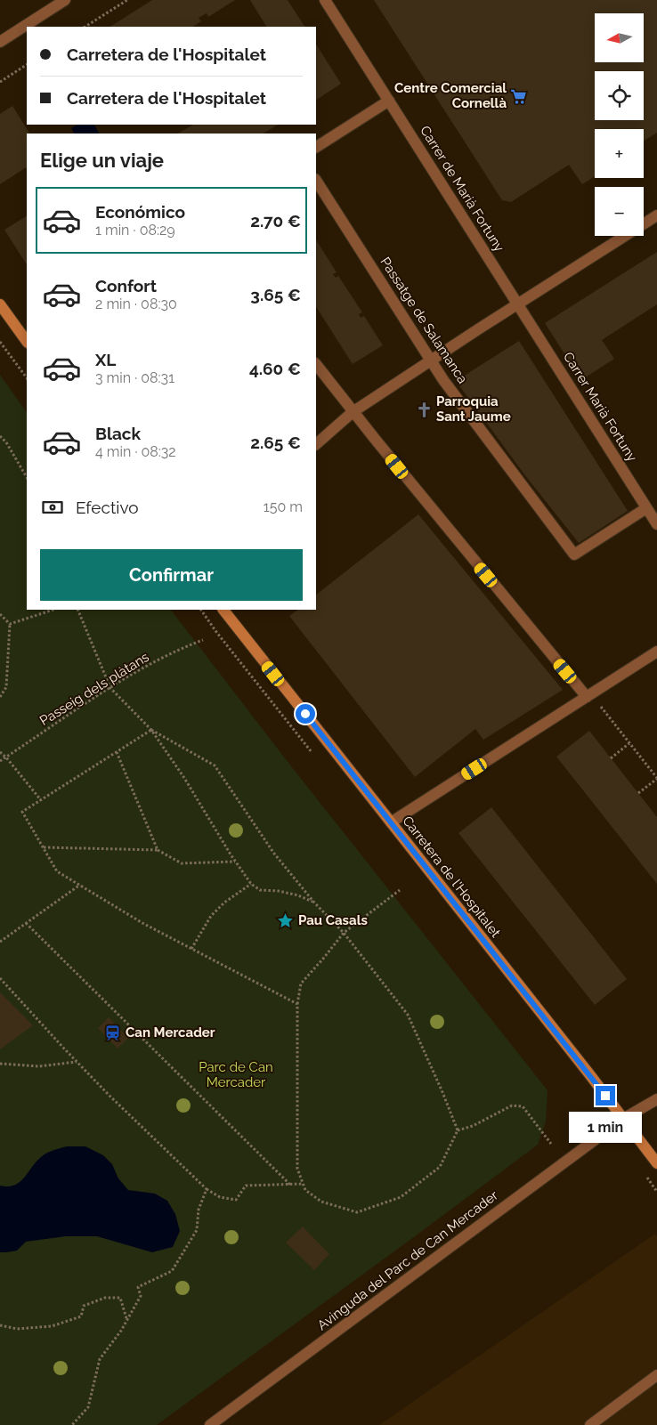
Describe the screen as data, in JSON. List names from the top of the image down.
{
  "streets": {
    "main road": ["Carretera de l'Hospitalet"],
    "street": [
      "Carrer de Marià Fortuny",
      "Passatge de Salamanca",
      "Carrer Marià Fortuny",
      "Avinguda del Parc de Can Mercader"
    ],
    "path": ["Passeig dels plàtans"]
  },
  "crossings": [
    ["Carrer de Marià Fortuny", "Carrer Marià Fortuny"],
    ["Passatge de Salamanca", "Carrer Marià Fortuny"],
    ["Carretera de l'Hospitalet", "Avinguda del Parc de Can Mercader"]
  ],
  "parks": ["Parc de Can Mercader"],
  "places": {
    "supermarket": ["Centre Comercial Cornellà"],
    "church": ["Parroquia Sant Jaume"],
    "place": ["Pau Casals"],
    "station": ["Can Mercader"]
  },
  "north": "left",
  "page": {
    "map_buttons": ["+", "−"],
    "banner": ["Carretera de l'Hospitalet", "Carretera de l'Hospitalet"],
    "heading": "Elige un viaje",
    "list": [
      {
        "name": "Económico",
        "note": "1 min · 08:29",
        "value": "2.70 €"
      },
      {
        "name": "Confort",
        "note": "2 min · 08:30",
        "value": "3.65 €"
      },
      {
        "name": "XL",
        "note": "3 min · 08:31",
        "value": "4.60 €"
      },
      {
        "name": "Black",
        "note": "4 min · 08:32",
        "value": "2.65 €"
      }
    ],
    "pay": ["Efectivo", "150 m"],
    "buttons": "Confirmar",
    "bubble": "1 min"
  }
}
